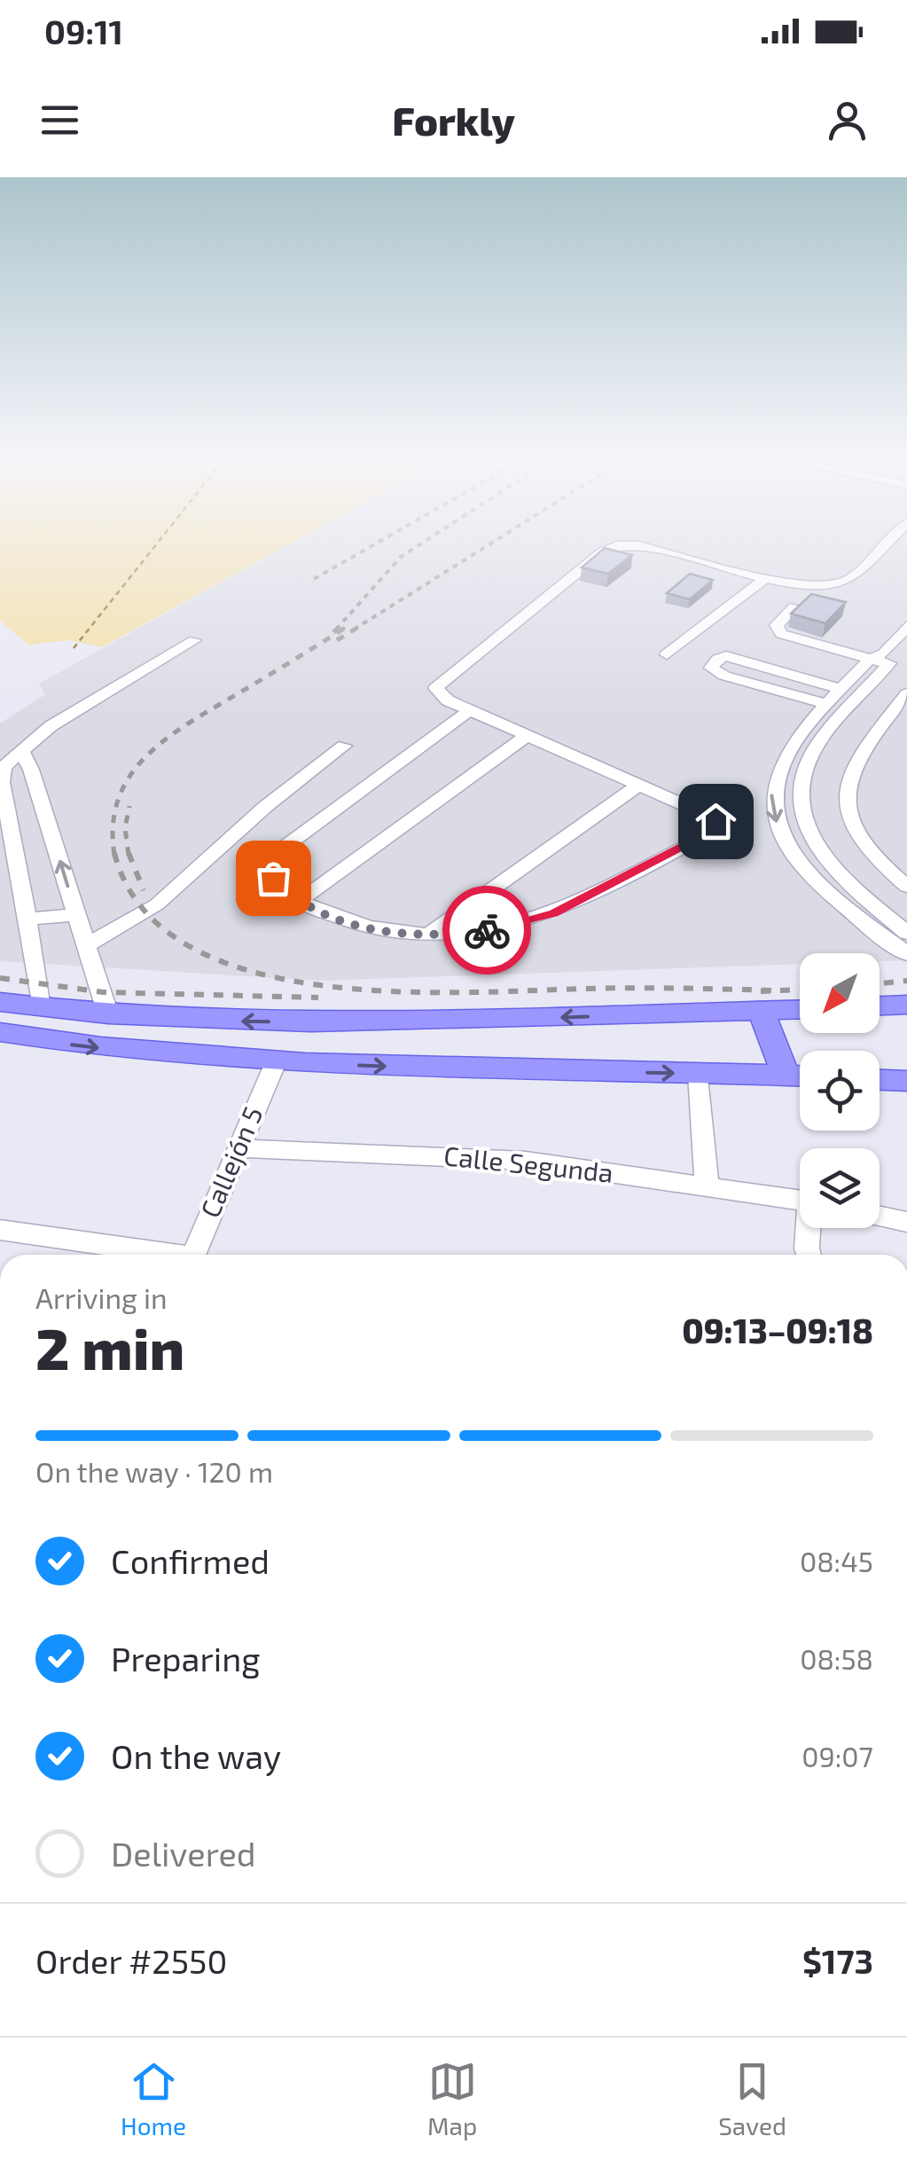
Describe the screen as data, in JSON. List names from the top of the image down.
{
  "streets": {
    "street": ["Callejón 5", "Calle Segunda"]
  },
  "crossings": [
    ["Callejón 5", "Calle Segunda"]
  ],
  "north": "bottom left",
  "page": {
    "status": "09:11",
    "header": "Forkly",
    "heading": ["2 min", "Arriving in", "09:13–09:18"],
    "panel": ["Order #2550", "$173"],
    "bar": "On the way · 120 m",
    "list": [
      ["Confirmed", "08:45"],
      ["Preparing", "08:58"],
      ["On the way", "09:07"],
      "Delivered"
    ],
    "tabs": ["Home", "Map", "Saved"]
  }
}
